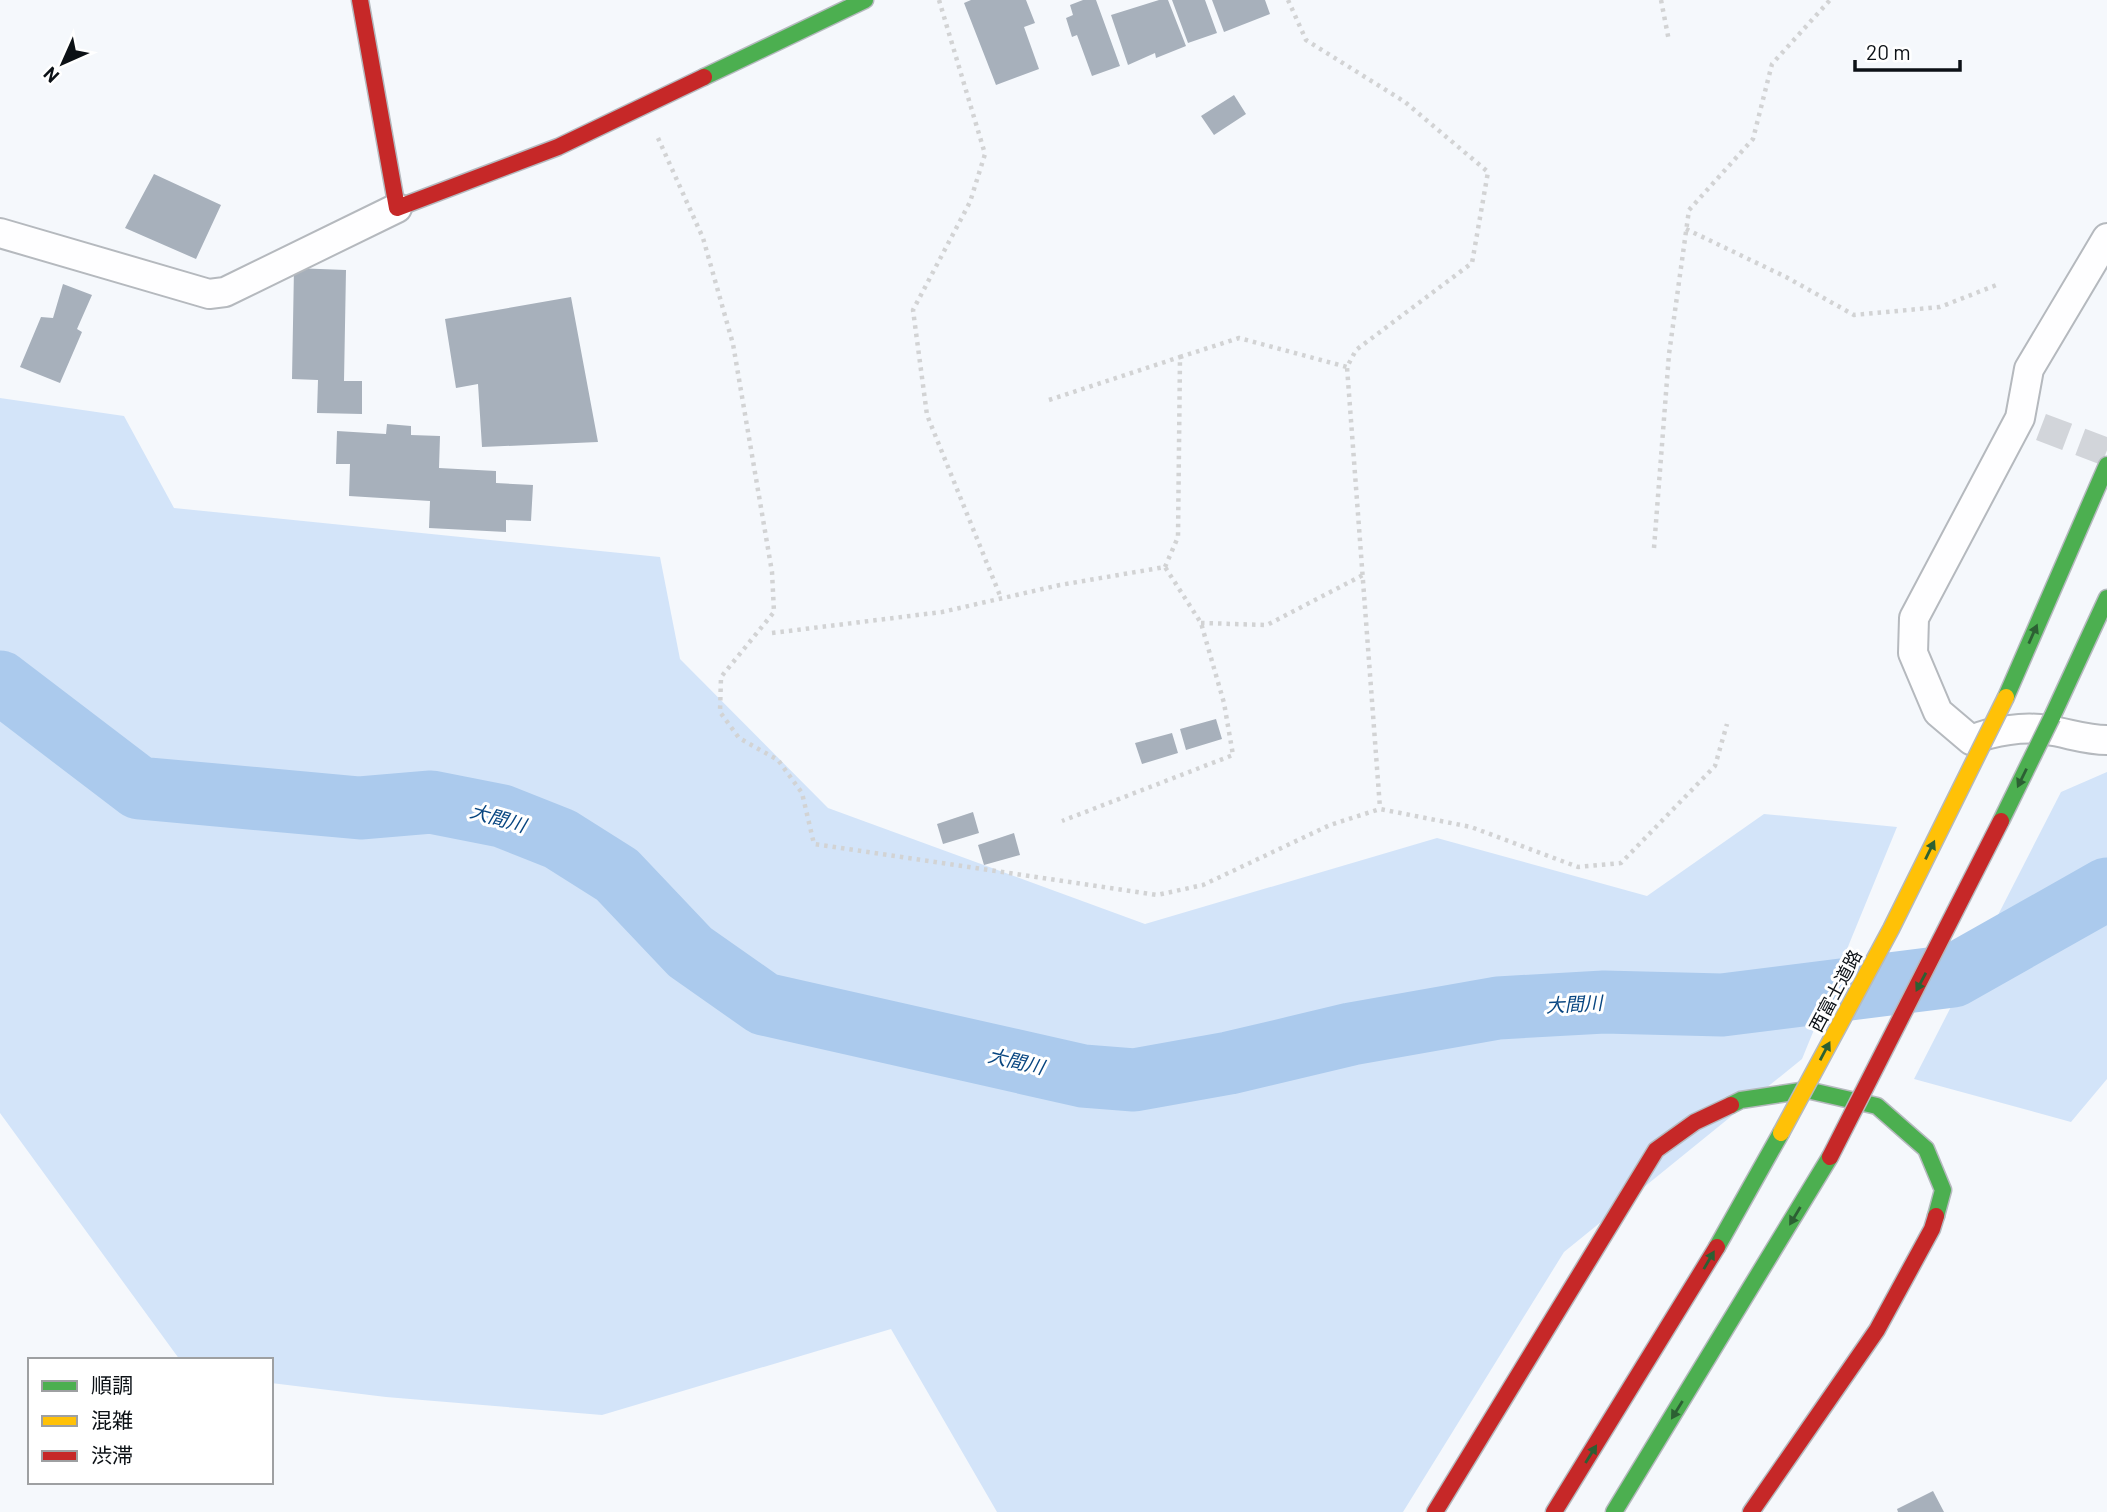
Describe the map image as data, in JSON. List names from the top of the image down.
{
  "streets": {
    "main road": ["西富士道路"]
  },
  "water": ["大間川"],
  "legend": ["順調", "混雑", "渋滞"],
  "scale_bar": "20 m",
  "north": "bottom left"
}
